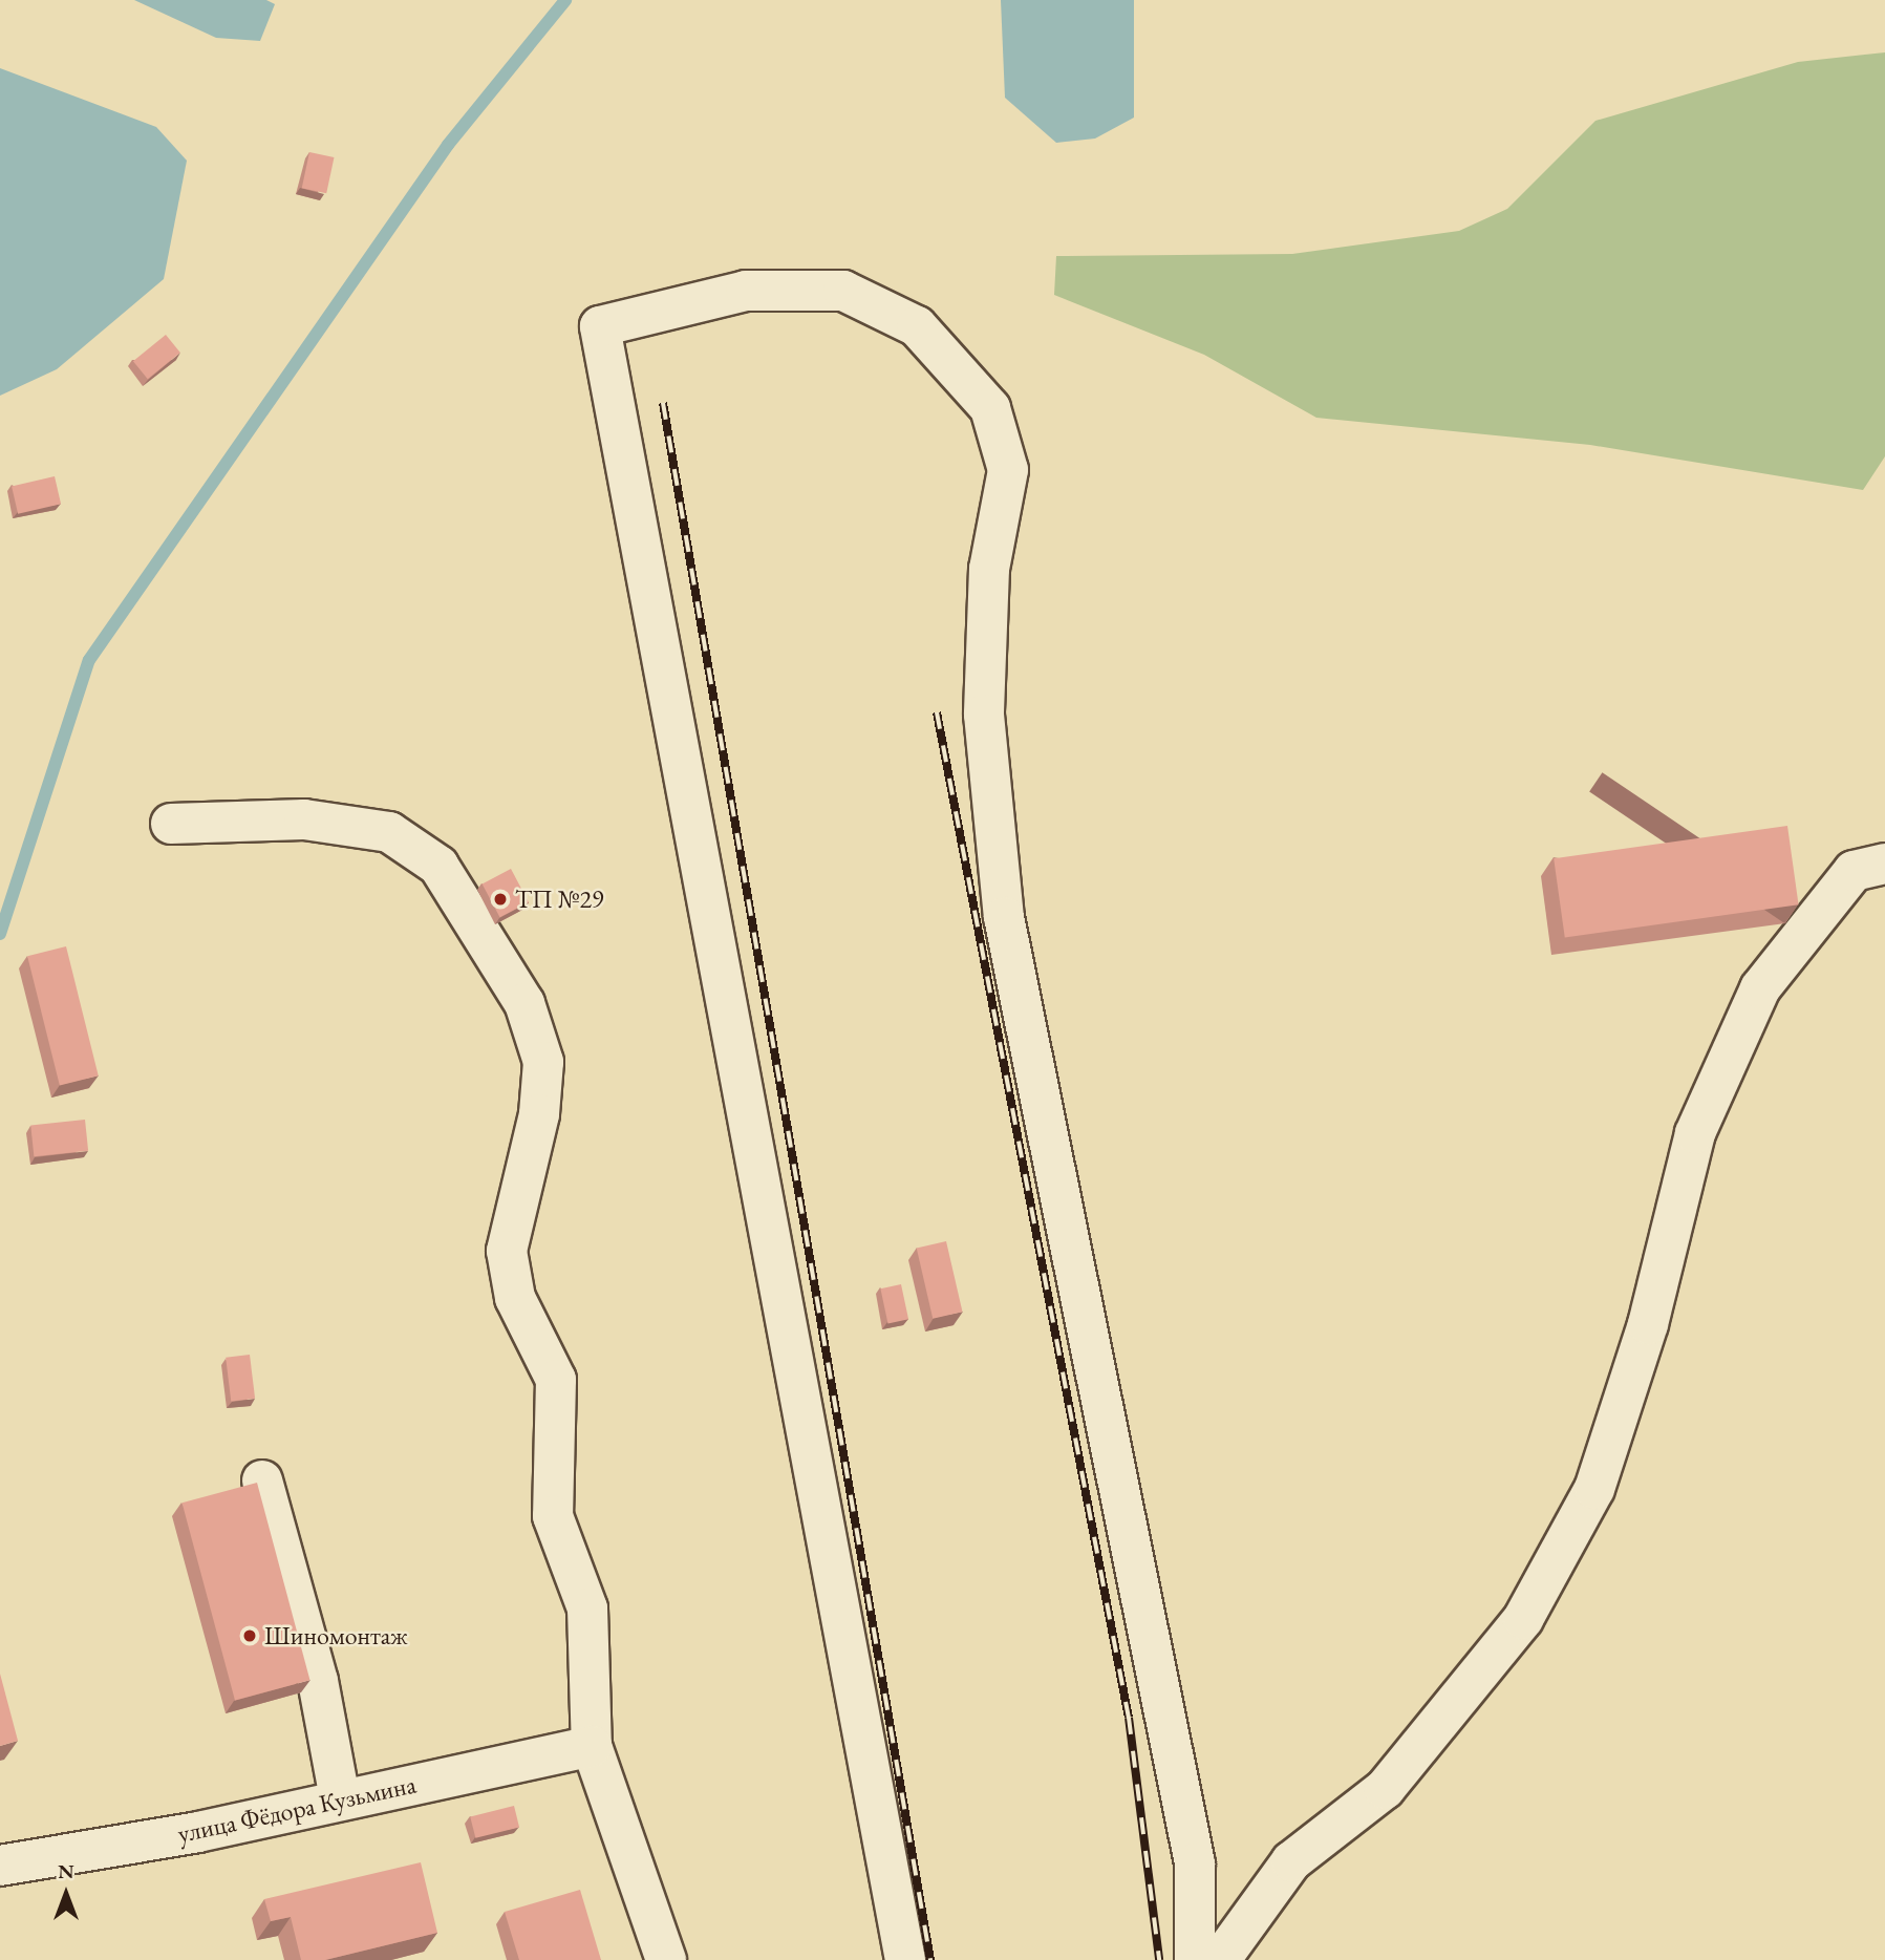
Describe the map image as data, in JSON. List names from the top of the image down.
{
  "streets": {
    "street": ["улица Фёдора Кузьмина"]
  },
  "places": ["ТП №29", "Шиномонтаж"],
  "north": "top"
}
